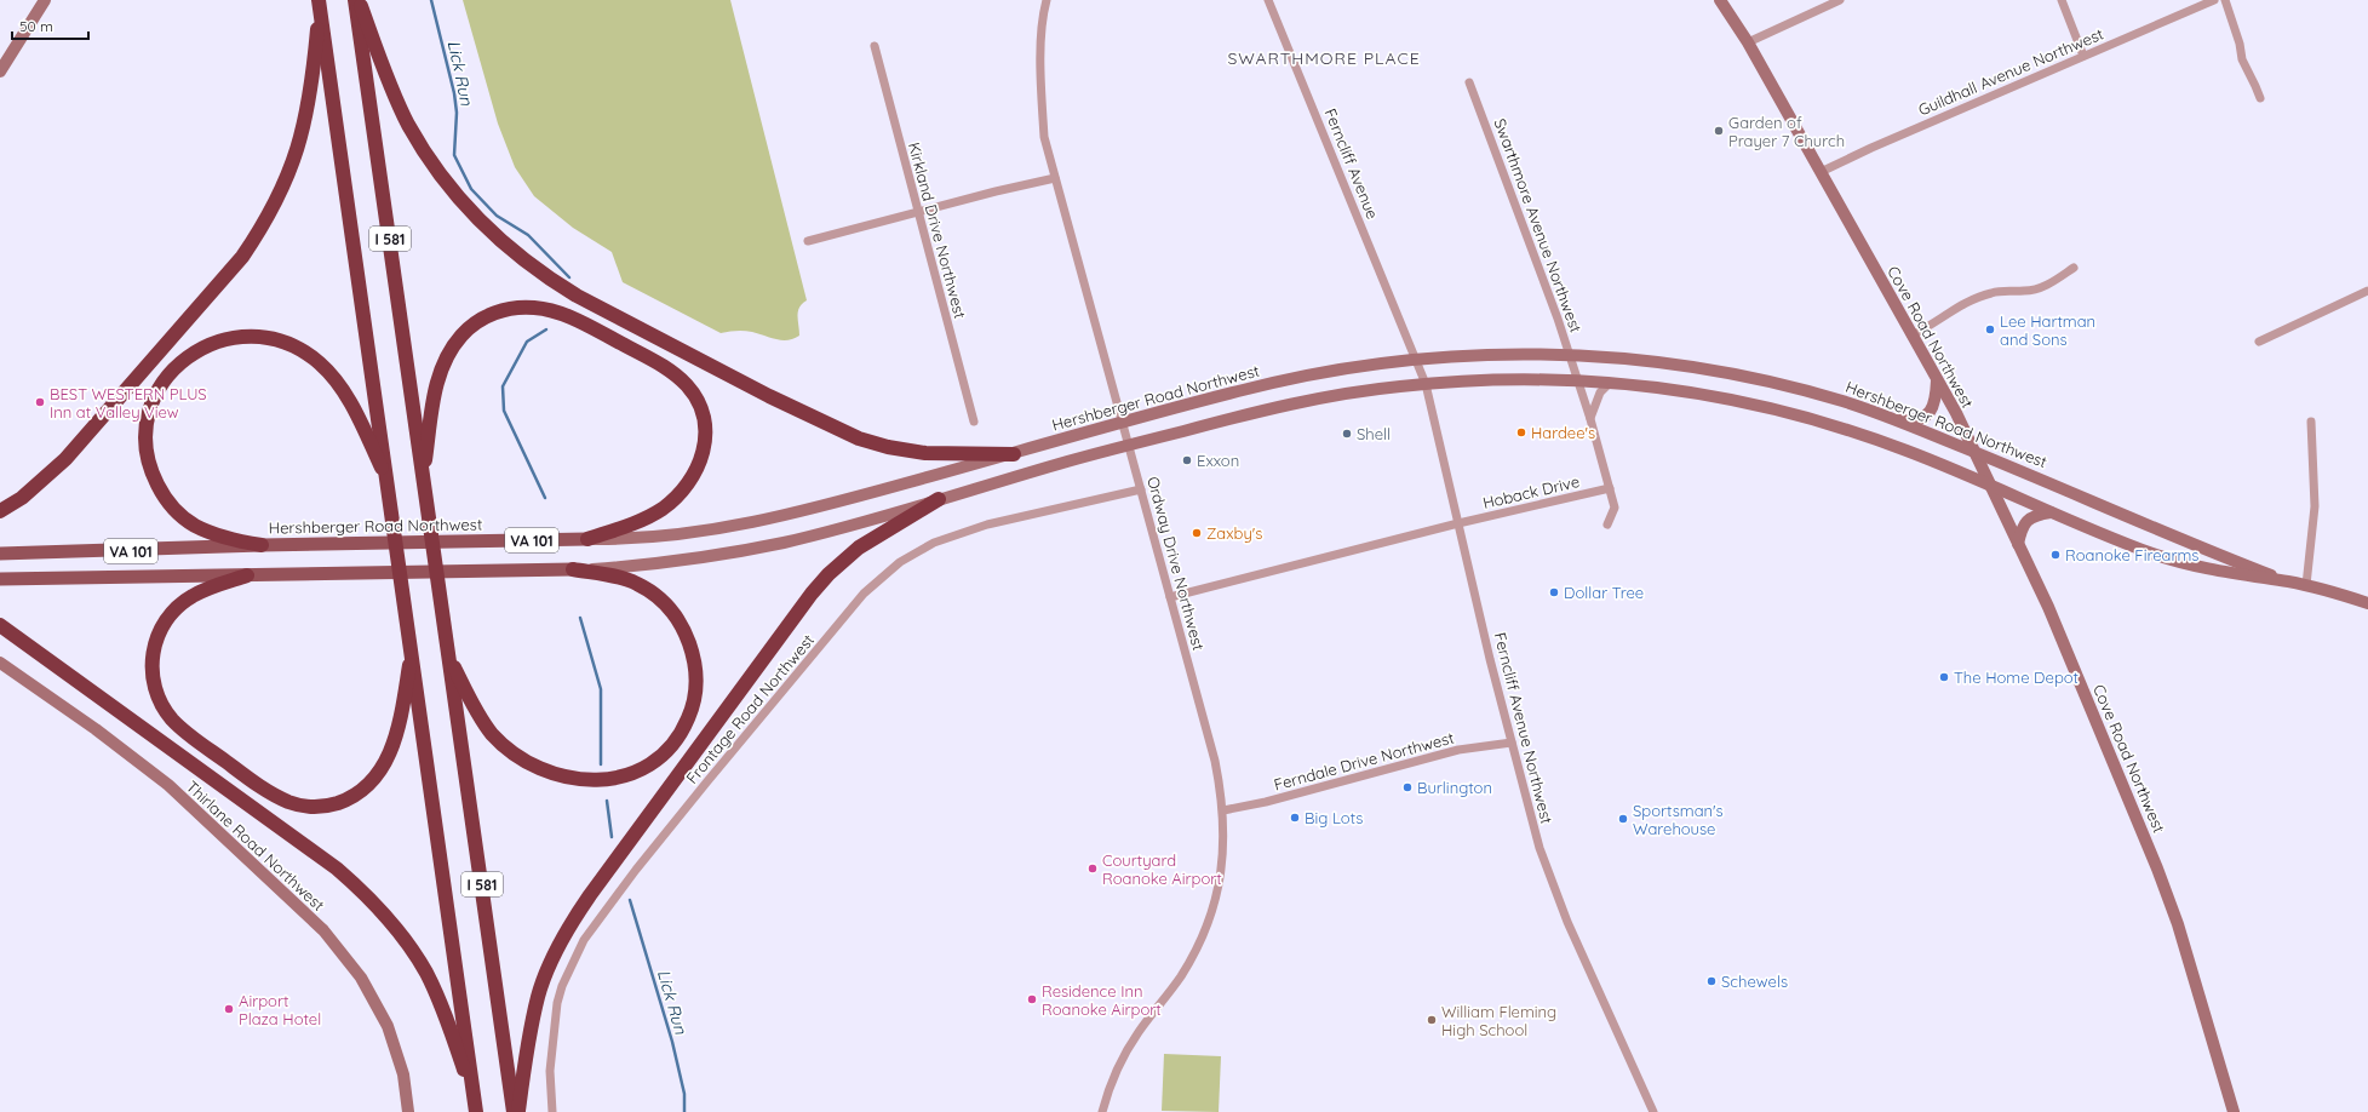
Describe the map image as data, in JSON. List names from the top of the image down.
{
  "streets": {
    "highway": ["I 581"],
    "main road": [
      "Cove Road Northwest",
      "Hershberger Road Northwest",
      "VA 101",
      "Thirlane Road Northwest"
    ],
    "street": [
      "Guildhall Avenue Northwest",
      "Ferncliff Avenue",
      "Swarthmore Avenue Northwest",
      "Kirkland Drive Northwest",
      "Hoback Drive",
      "Ordway Drive Northwest",
      "Frontage Road Northwest",
      "Ferncliff Avenue Northwest",
      "Ferndale Drive Northwest"
    ]
  },
  "crossings": [
    ["Guildhall Avenue Northwest", "Cove Road Northwest"],
    ["Ferncliff Avenue", "Ferncliff Avenue Northwest"],
    ["Swarthmore Avenue Northwest", "Hershberger Road Northwest"],
    ["Swarthmore Avenue Northwest", "Hoback Drive"],
    ["Cove Road Northwest", "Hershberger Road Northwest"],
    ["Hershberger Road Northwest", "Ordway Drive Northwest"],
    ["Hershberger Road Northwest", "Ferncliff Avenue Northwest"],
    ["Hoback Drive", "Ordway Drive Northwest"],
    ["Hoback Drive", "Ferncliff Avenue Northwest"],
    ["Ordway Drive Northwest", "Frontage Road Northwest"],
    ["Ordway Drive Northwest", "Ferndale Drive Northwest"],
    ["Ferncliff Avenue Northwest", "Ferndale Drive Northwest"]
  ],
  "districts": ["SWARTHMORE PLACE"],
  "water": ["Lick Run"],
  "places": [
    "Garden of Prayer 7 Church",
    "Lee Hartman and Sons",
    "BEST WESTERN PLUS Inn at Valley View",
    "Hardee's",
    "Shell",
    "Exxon",
    "Zaxby's",
    "Roanoke Firearms",
    "Dollar Tree",
    "The Home Depot",
    "Burlington",
    "Big Lots",
    "Sportsman's Warehouse",
    "Courtyard Roanoke Airport",
    "Schewels",
    "Residence Inn Roanoke Airport",
    "Airport Plaza Hotel",
    "William Fleming High School"
  ],
  "scale_bar": "50 m"
}
